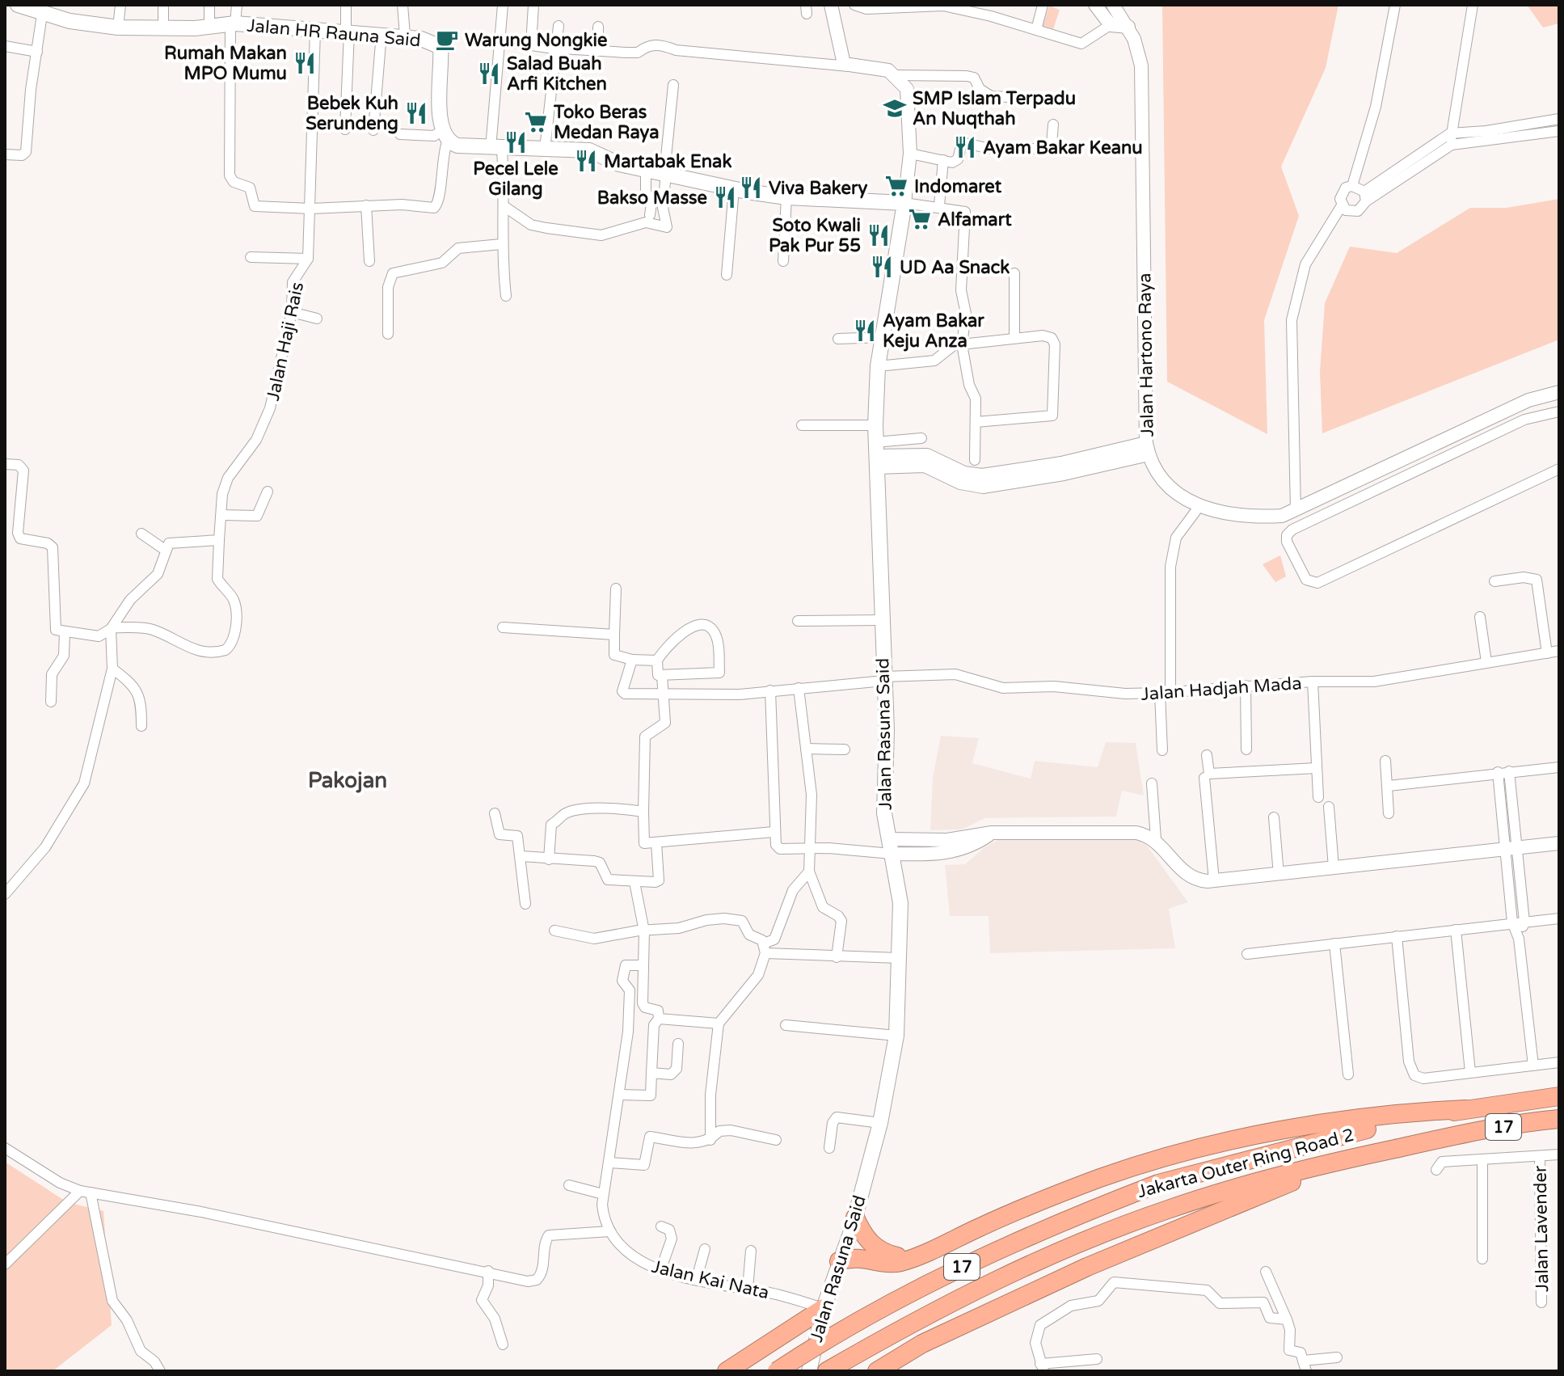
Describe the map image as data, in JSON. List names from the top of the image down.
{
  "streets": {
    "highway": ["17", "Jakarta Outer Ring Road 2"],
    "main road": ["Jalan HR Rauna Said", "Jalan Rasuna Said"],
    "street": [
      "Jalan Haji Rais",
      "Jalan Hartono Raya",
      "Jalan Hadjah Mada",
      "Jalan Lavender",
      "Jalan Kai Nata"
    ]
  },
  "crossings": [
    ["Jalan HR Rauna Said", "Jalan Haji Rais"],
    ["Jalan Hadjah Mada", "Jalan Rasuna Said"],
    ["Jalan Rasuna Said", "Jalan Kai Nata"]
  ],
  "districts": ["Pakojan"],
  "places": {
    "cafe": ["Warung Nongkie"],
    "restaurant": [
      "Rumah Makan MPO Mumu",
      "Salad Buah Arfi Kitchen",
      "Bebek Kuh Serundeng",
      "Pecel Lele Gilang",
      "Ayam Bakar Keanu",
      "Martabak Enak",
      "Viva Bakery",
      "Bakso Masse",
      "Soto Kwali Pak Pur 55",
      "UD Aa Snack",
      "Ayam Bakar Keju Anza"
    ],
    "school or university": ["SMP Islam Terpadu An Nuqthah"],
    "supermarket": ["Toko Beras Medan Raya", "Indomaret", "Alfamart"]
  }
}
